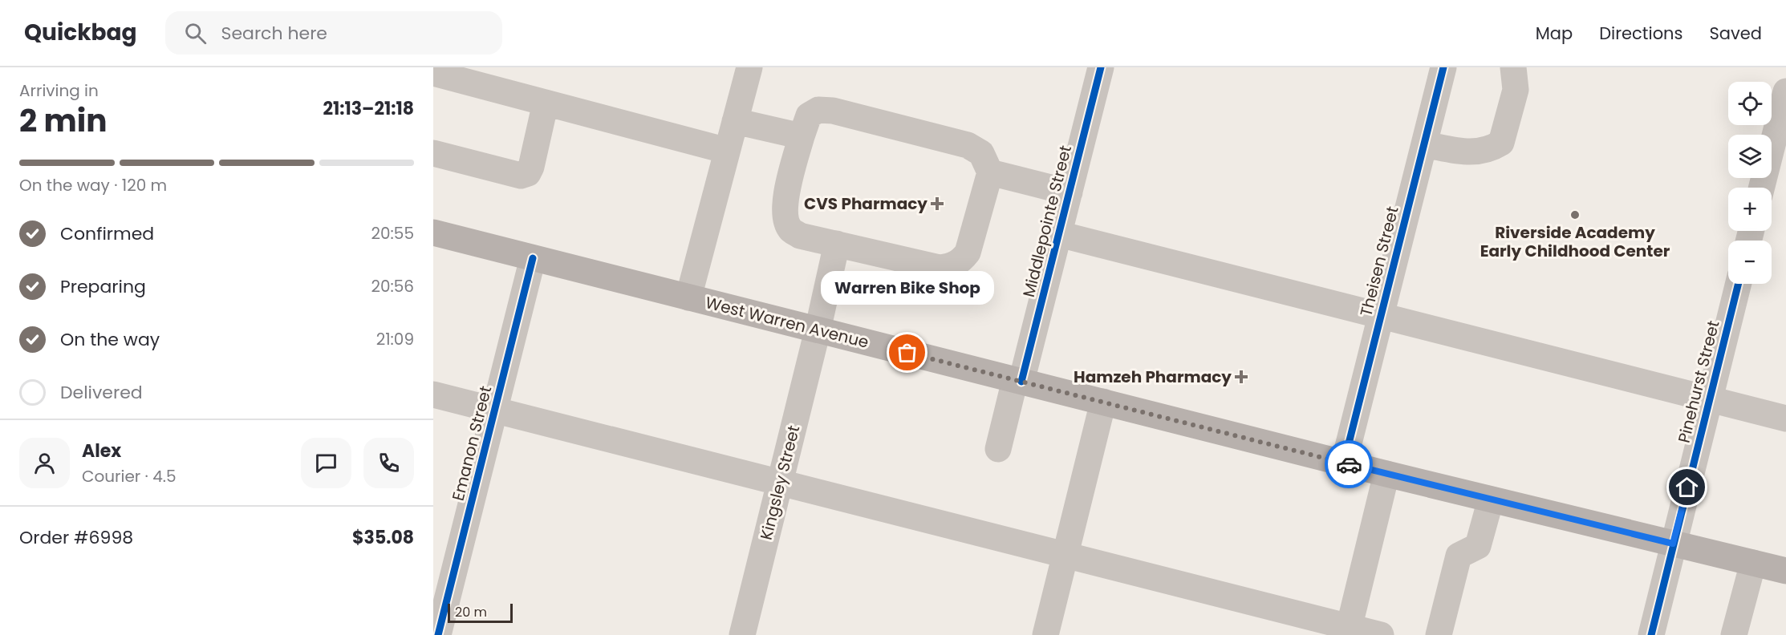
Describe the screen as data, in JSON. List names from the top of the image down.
{
  "streets": {
    "main road": ["West Warren Avenue"],
    "street": [
      "Middlepointe Street",
      "Theisen Street",
      "Pinehurst Street",
      "Emanon Street",
      "Kingsley Street"
    ]
  },
  "crossings": [
    ["Middlepointe Street", "West Warren Avenue"],
    ["Theisen Street", "West Warren Avenue"],
    ["West Warren Avenue", "Pinehurst Street"],
    ["West Warren Avenue", "Emanon Street"],
    ["West Warren Avenue", "Kingsley Street"]
  ],
  "places": {
    "health": ["CVS Pharmacy", "Hamzeh Pharmacy"],
    "other": ["Riverside Academy Early Childhood Center", "Warren Bike Shop"]
  },
  "scale_bar": "20 m",
  "page": {
    "header": "Quickbag",
    "search": "Search here",
    "nav": ["Map", "Directions", "Saved"],
    "heading": ["2 min", "Arriving in", "21:13–21:18"],
    "panel": [
      "Alex",
      "Courier · 4.5",
      "Order #6998",
      "$35.08"
    ],
    "map_buttons": ["+", "−"],
    "bar": "On the way · 120 m",
    "list": [
      ["Confirmed", "20:55"],
      ["Preparing", "20:56"],
      ["On the way", "21:09"],
      "Delivered"
    ],
    "bubble": "Warren Bike Shop",
    "scale": "20 m"
  }
}
